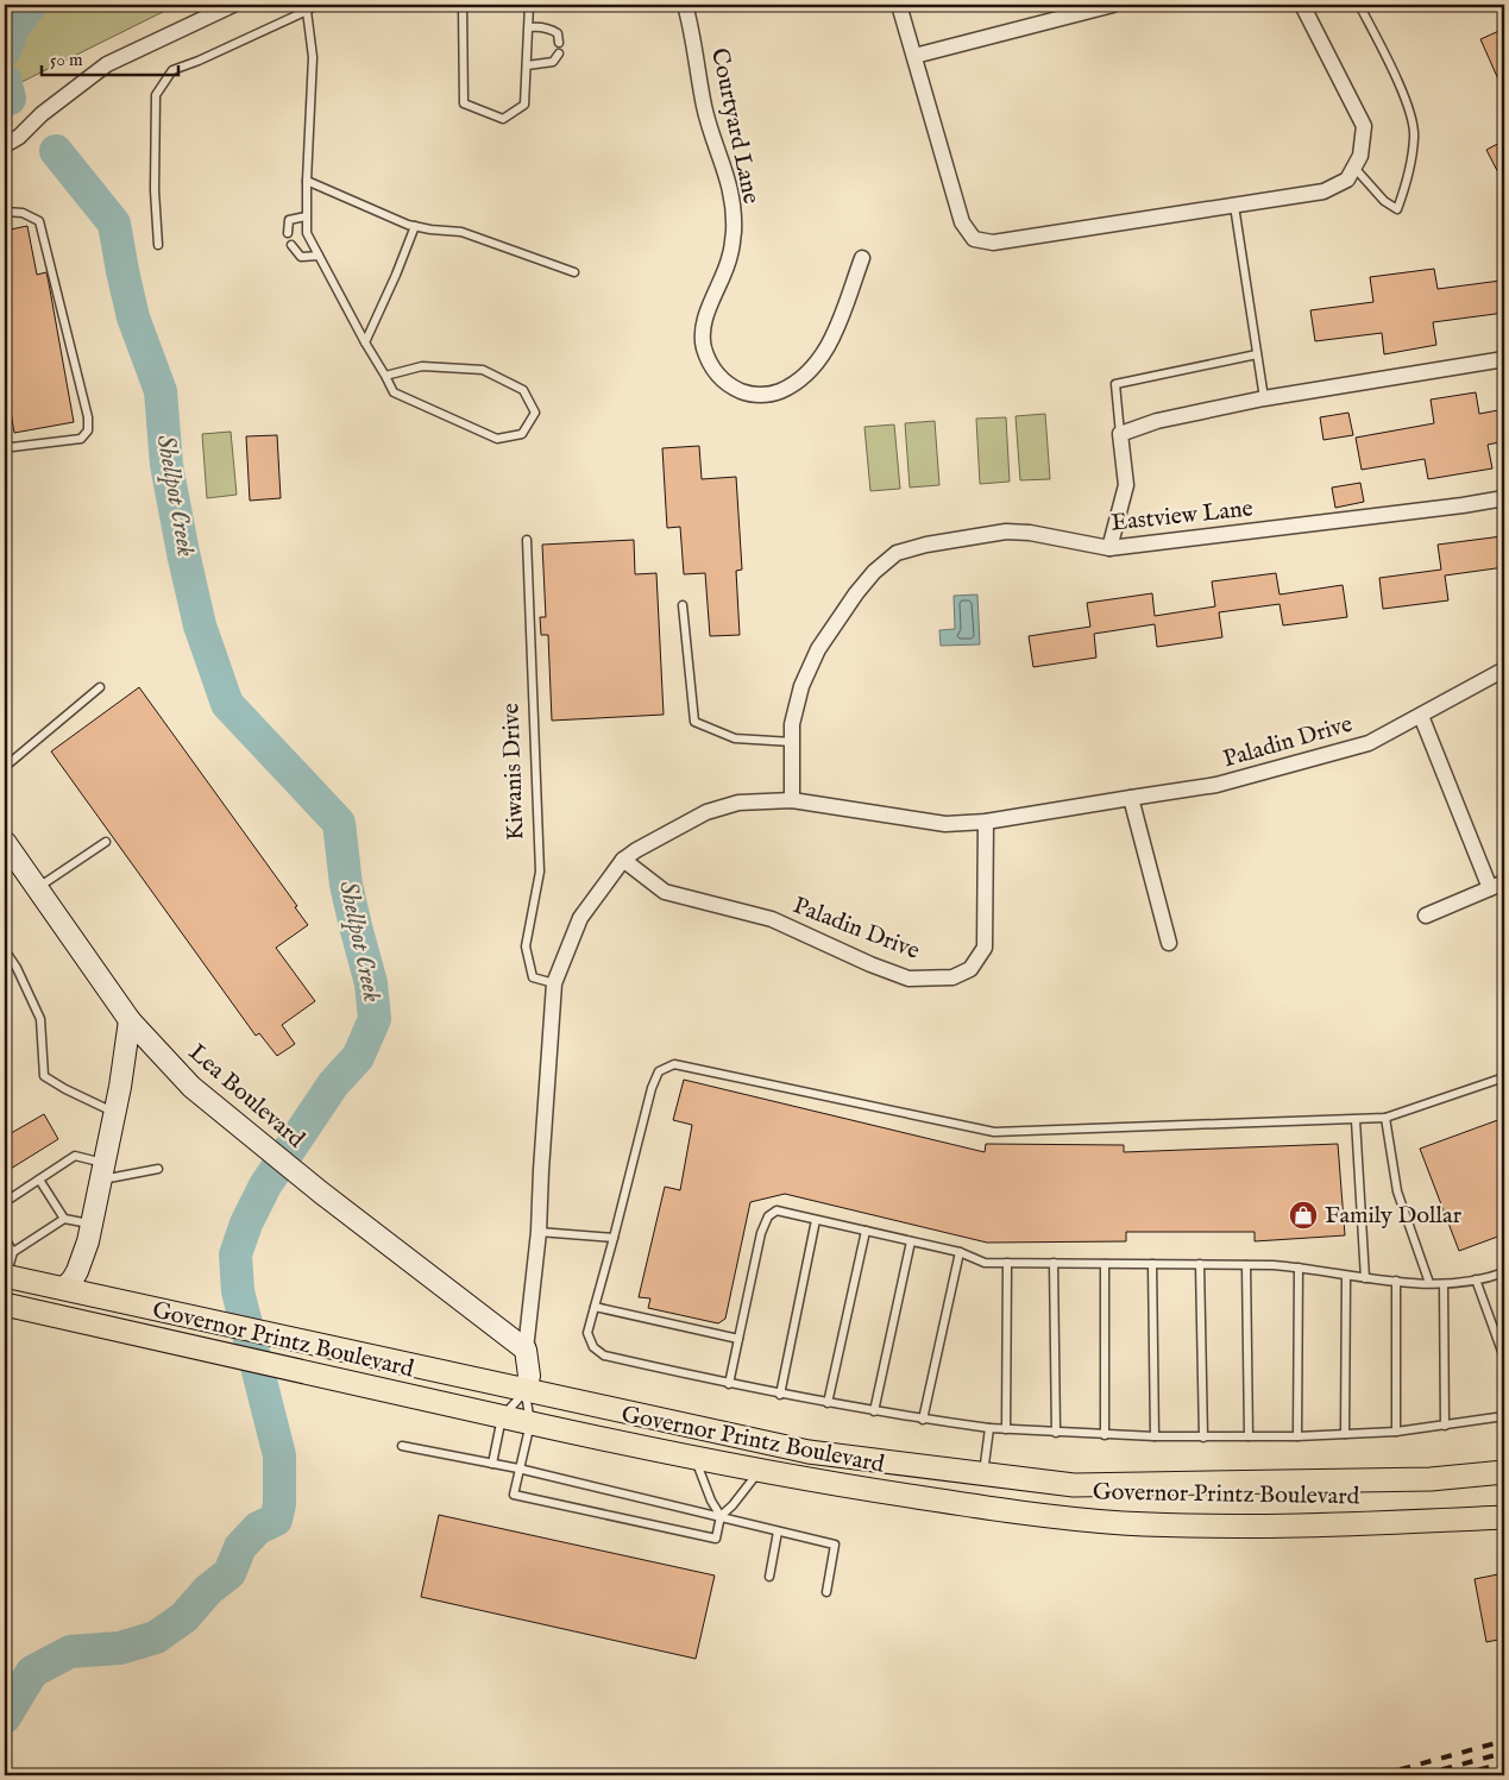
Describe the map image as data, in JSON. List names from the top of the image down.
{
  "streets": {
    "main road": ["Governor Printz Boulevard"],
    "street": [
      "Courtyard Lane",
      "Eastview Lane",
      "Paladin Drive",
      "Lea Boulevard"
    ],
    "lane": ["Kiwanis Drive"]
  },
  "crossings": [
    ["Eastview Lane", "Paladin Drive"],
    ["Paladin Drive", "Kiwanis Drive"],
    ["Paladin Drive", "Lea Boulevard"]
  ],
  "water": ["Shellpot Creek"],
  "places": {
    "shop": ["Family Dollar"]
  },
  "scale_bar": "50 m"
}
